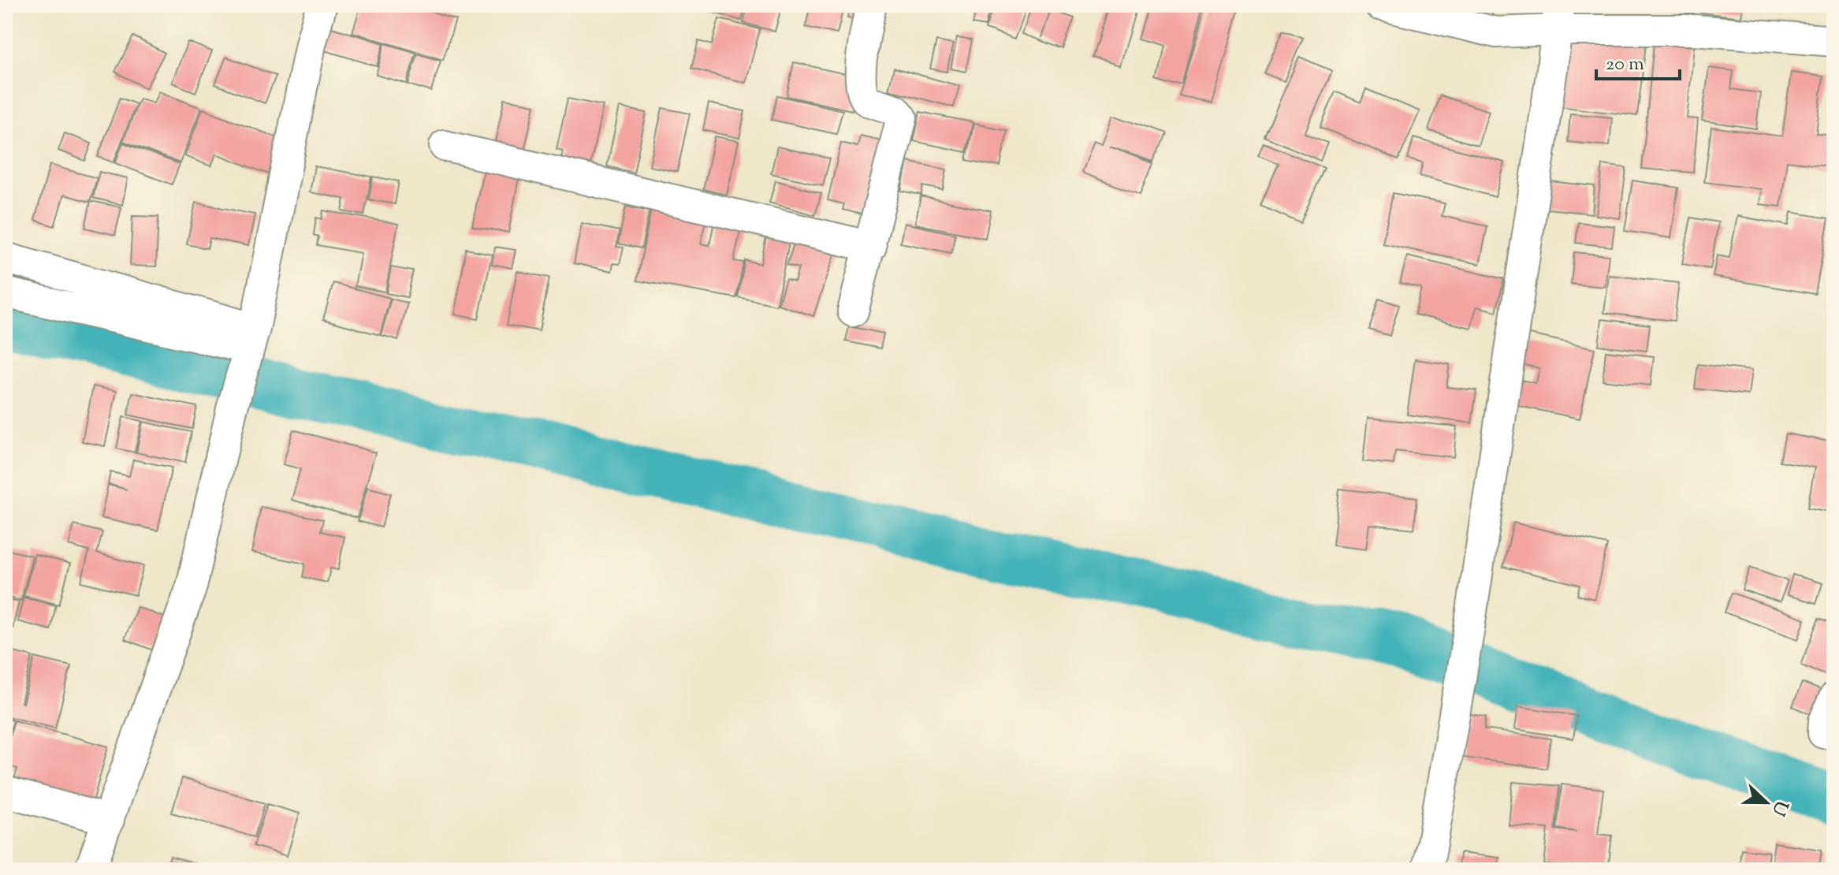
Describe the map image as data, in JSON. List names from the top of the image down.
{
  "scale_bar": "20 m",
  "north": "right"
}
